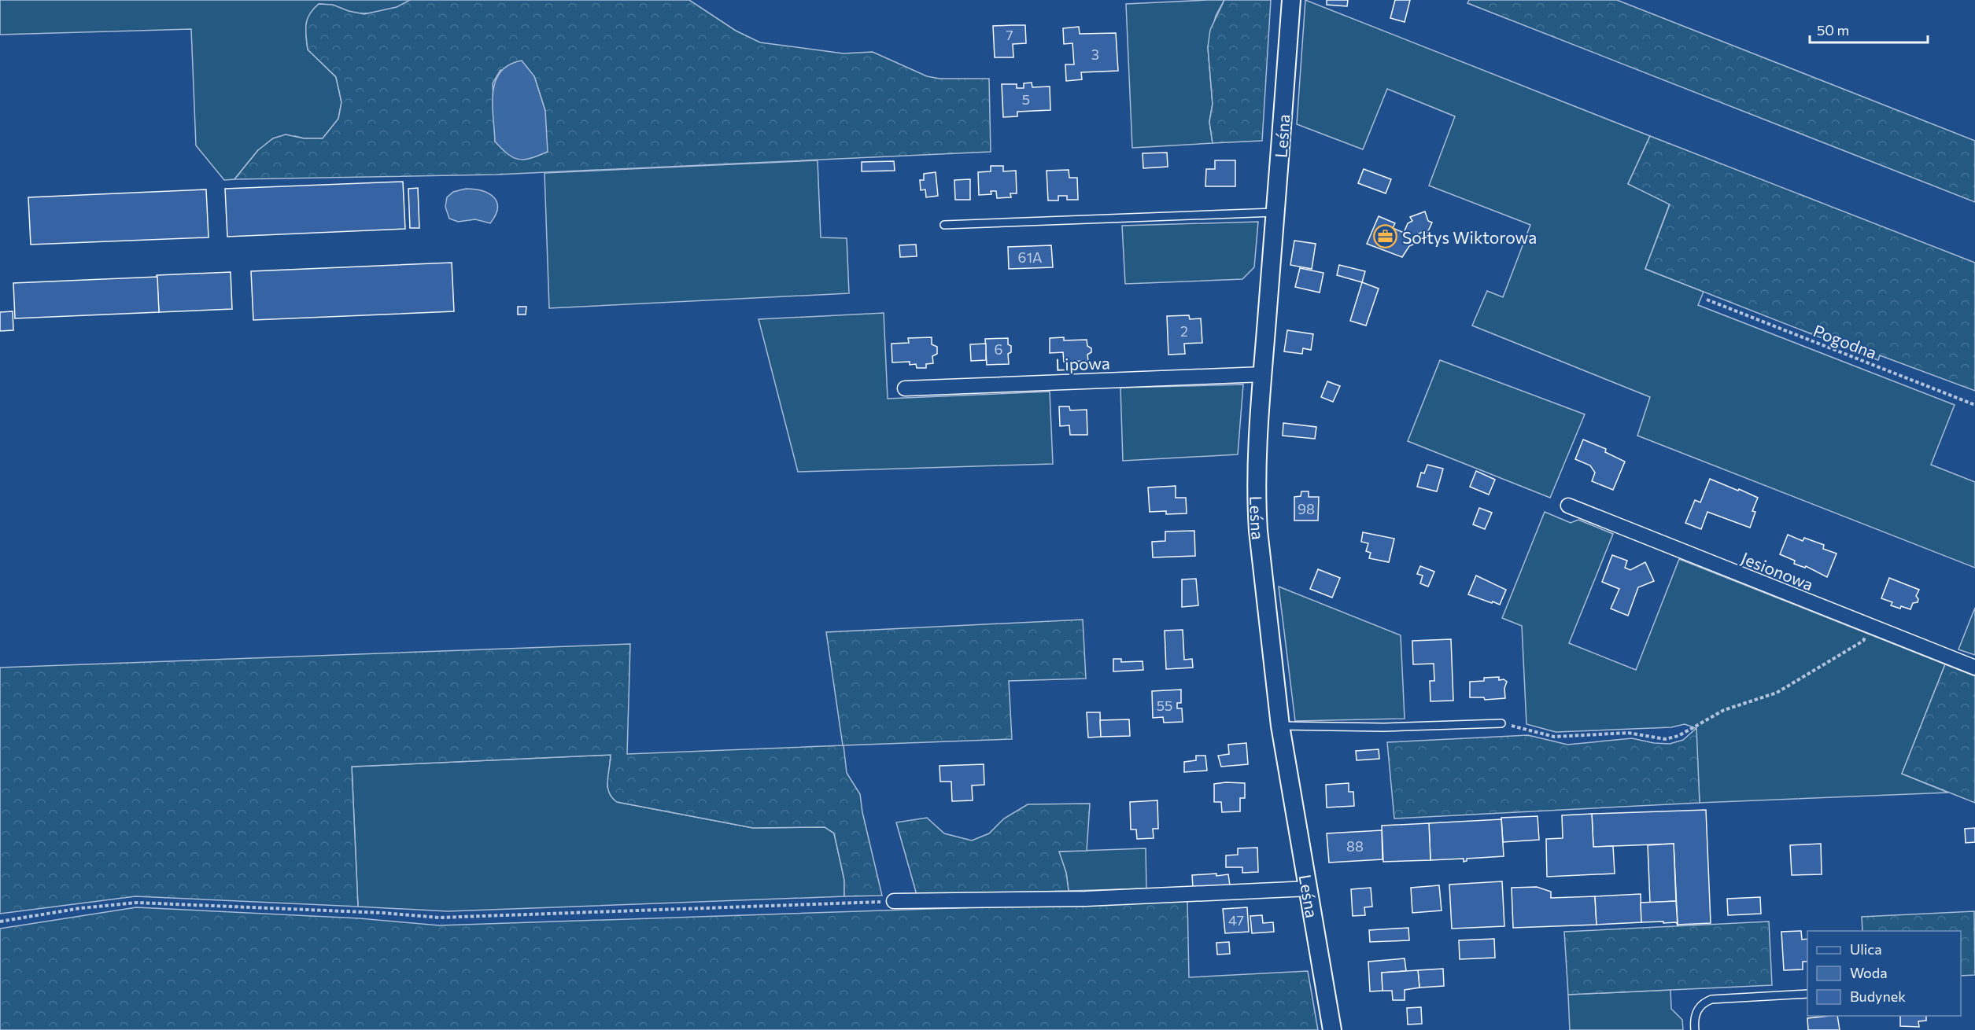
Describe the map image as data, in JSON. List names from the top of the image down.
{
  "streets": {
    "street": ["Leśna", "Lipowa", "Jesionowa"],
    "path": ["Pogodna"]
  },
  "crossings": [
    ["Leśna", "Lipowa"]
  ],
  "places": {
    "office": ["Sołtys Wiktorowa"]
  },
  "house_numbers": [
    "7",
    "3",
    "5",
    "61A",
    "2",
    "6",
    "98",
    "55",
    "88",
    "47"
  ],
  "legend": ["Ulica", "Woda", "Budynek"],
  "scale_bar": "50 m"
}
